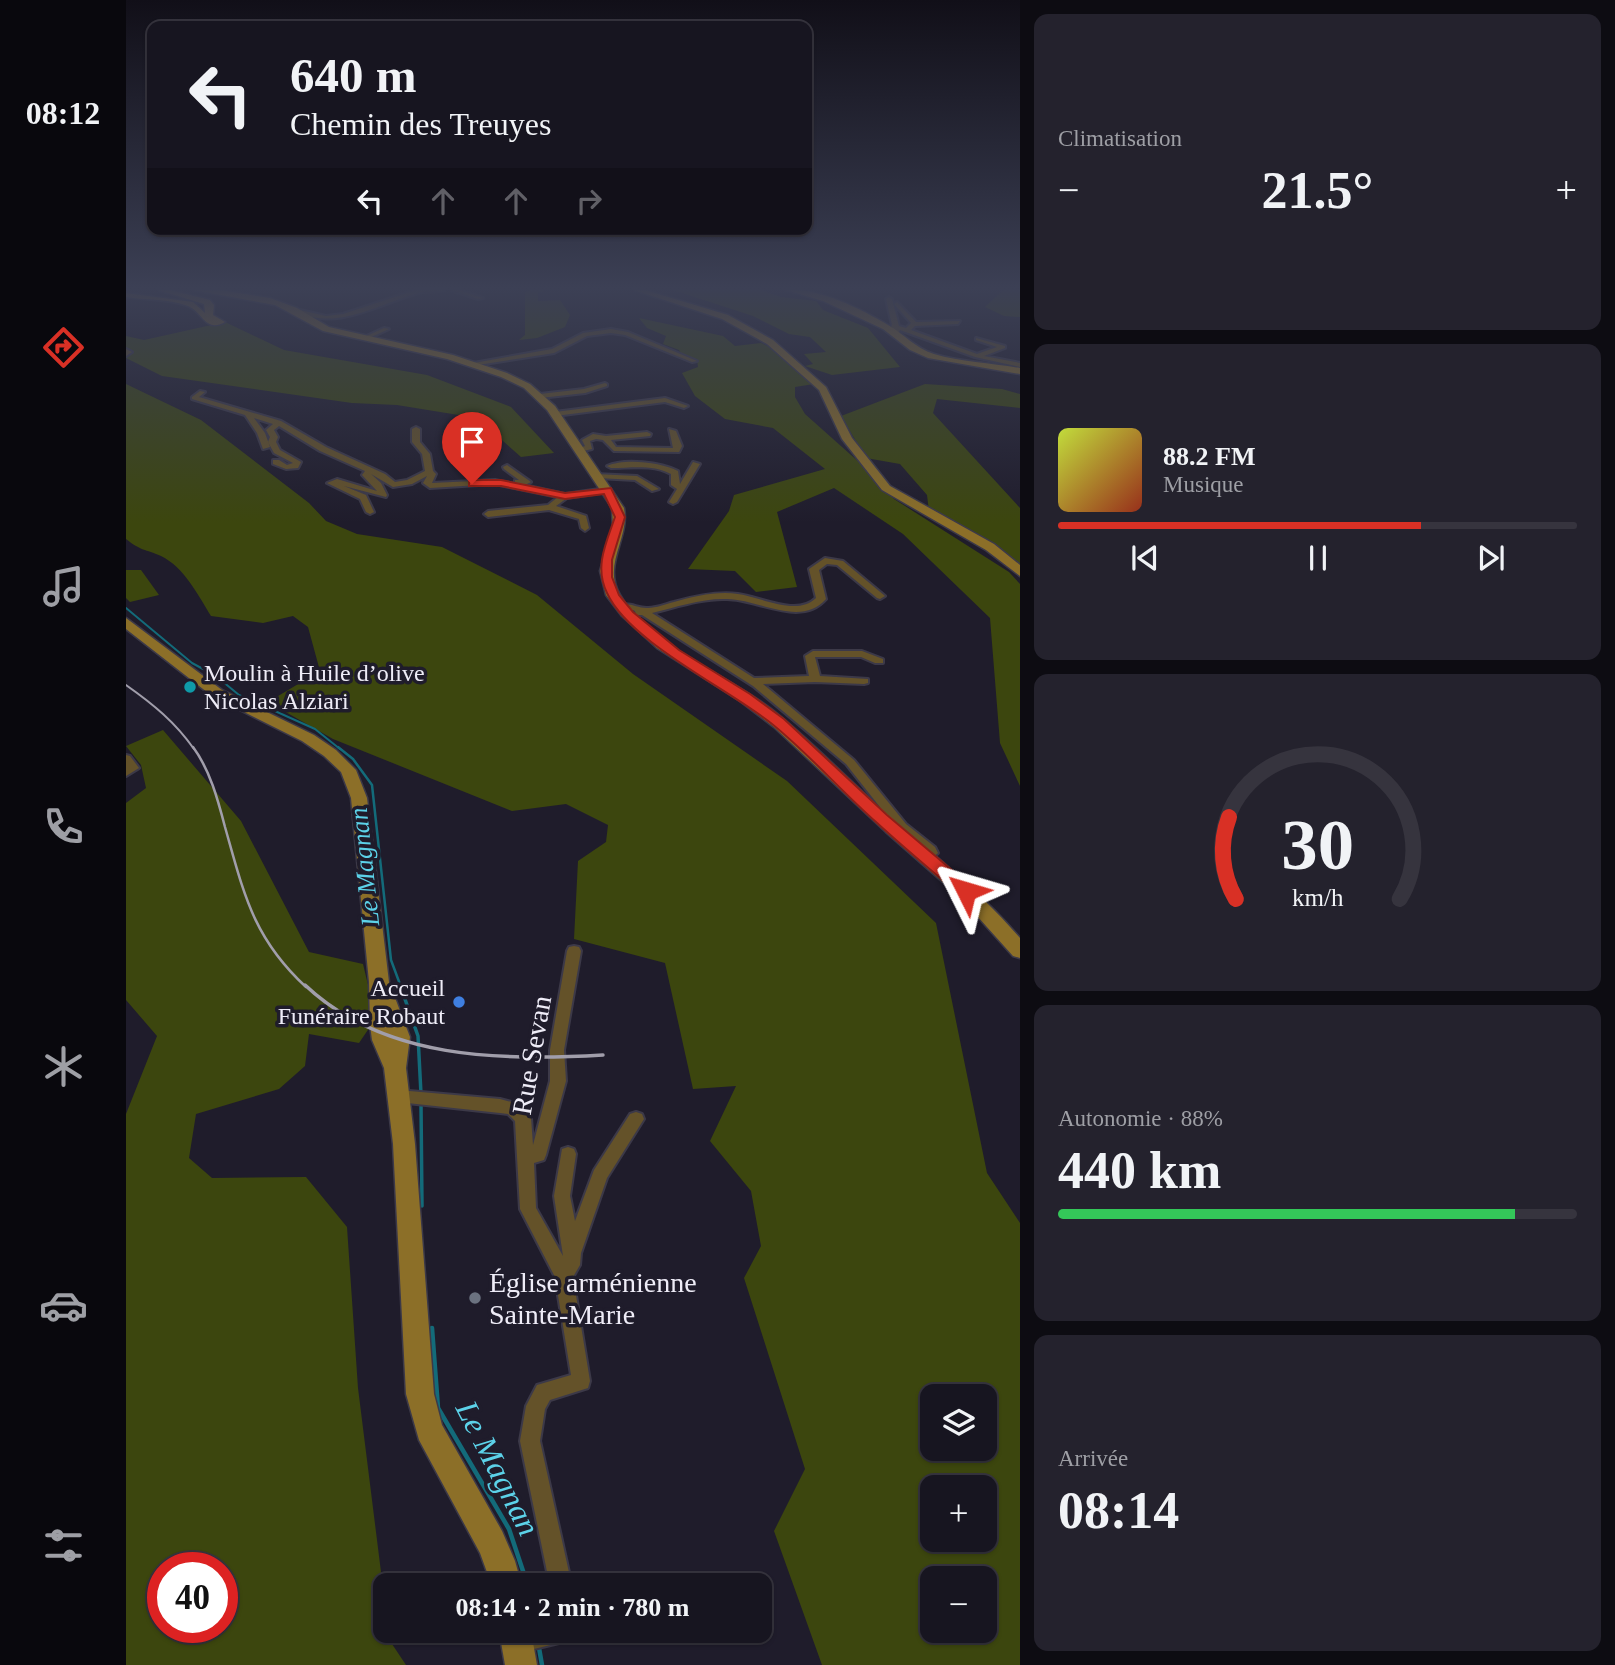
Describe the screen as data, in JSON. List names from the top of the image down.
{
  "streets": {
    "street": ["Rue Sevan"]
  },
  "water": ["Le Magnan"],
  "places": ["Moulin à Huile d’olive Nicolas Alziari", "Accueil Funéraire Robaut", "Église arménienne Sainte-Marie"],
  "page": {
    "tabs": "08:12",
    "tile": [
      "Climatisation",
      ["Autonomie · 88%", "440 km"],
      ["Arrivée", "08:14"]
    ],
    "turn": ["640 m", "Chemin des Treuyes"],
    "heat": ["−", "21.5°", "+"],
    "song": ["88.2 FM", "Musique"],
    "map_buttons": ["+", "−"],
    "limit": "40",
    "trip": "08:14 · 2 min · 780 m",
    "gauge": ["30", "km/h"]
  }
}
